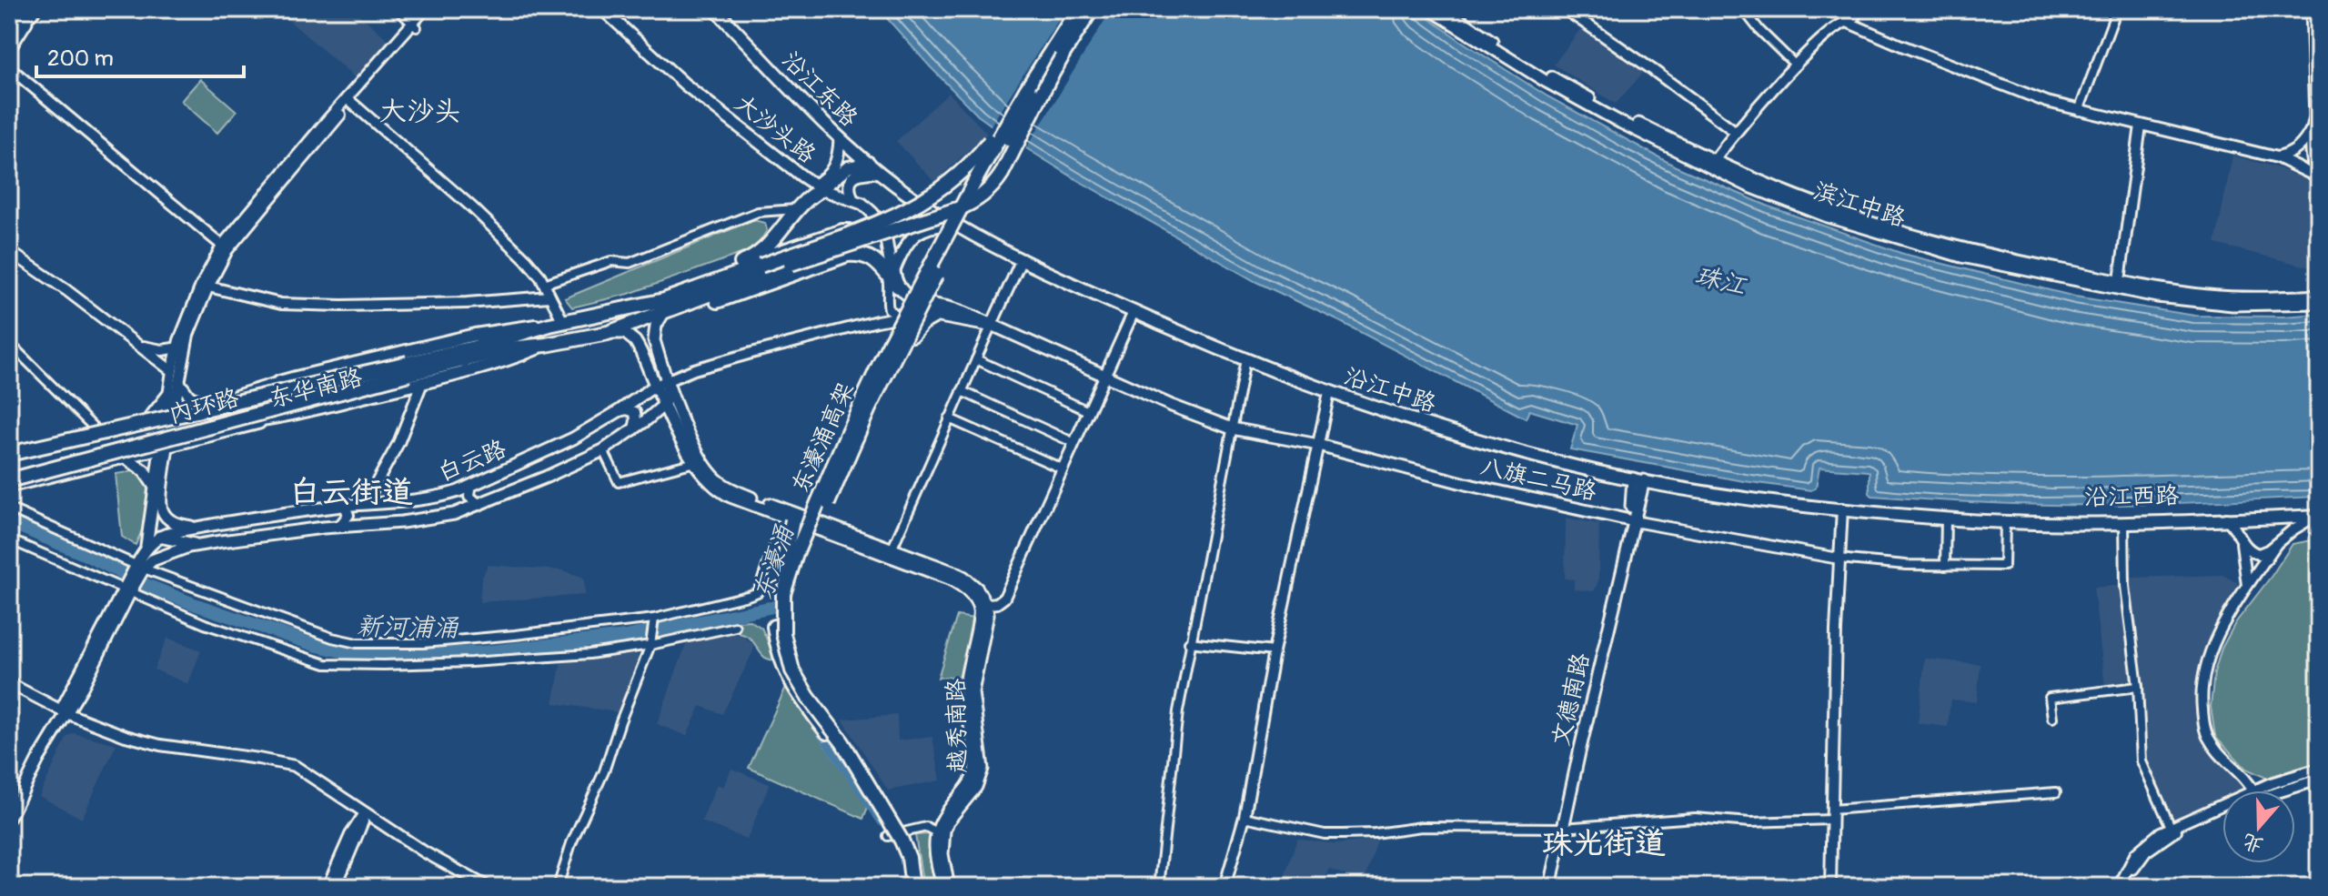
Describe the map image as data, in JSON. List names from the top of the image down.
{
  "streets": {
    "highway": ["内环路", "东濠涌高架"],
    "main road": [
      "沿江东路",
      "大沙头路",
      "滨江中路",
      "东华南路",
      "沿江中路",
      "白云路",
      "八旗二马路",
      "沿江西路",
      "文德南路",
      "越秀南路"
    ]
  },
  "crossings": [
    ["沿江东路", "沿江中路"],
    ["大沙头路", "八旗二马路"],
    ["东华南路", "内环路"],
    ["沿江中路", "沿江西路"],
    ["沿江中路", "文德南路"],
    ["白云路", "八旗二马路"],
    ["八旗二马路", "文德南路"]
  ],
  "districts": ["大沙头", "白云街道", "珠光街道"],
  "water": ["珠江", "东濠涌", "新河浦涌"],
  "scale_bar": "200 m",
  "north": "bottom"
}
